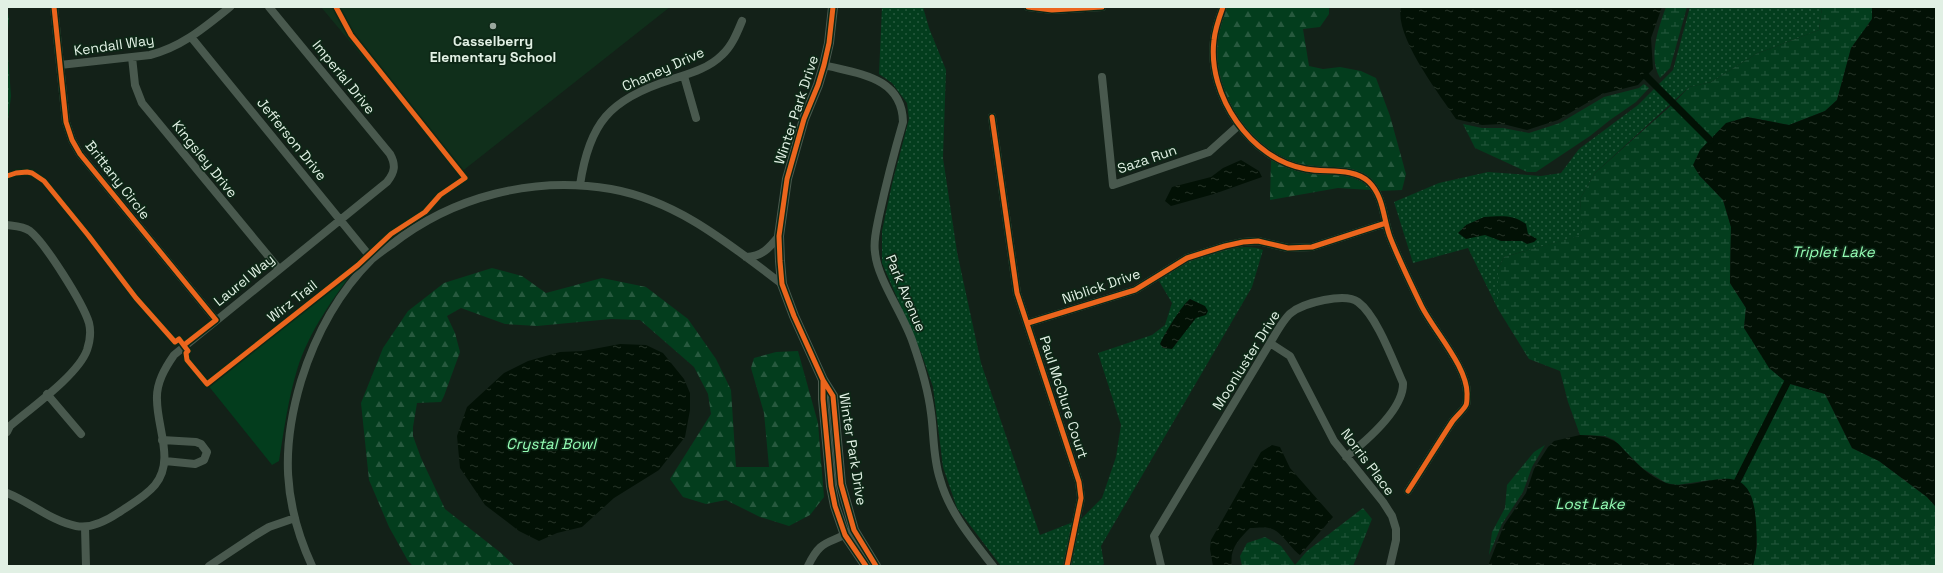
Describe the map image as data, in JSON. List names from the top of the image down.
{
  "streets": {
    "street": [
      "Kendall Way",
      "Chaney Drive",
      "Imperial Drive",
      "Winter Park Drive",
      "Jefferson Drive",
      "Kingsley Drive",
      "Saza Run",
      "Brittany Circle",
      "Laurel Way",
      "Niblick Drive",
      "Park Avenue",
      "Moonluster Drive",
      "Paul McClure Court",
      "Norris Place"
    ],
    "cycle path": ["Wirz Trail"]
  },
  "crossings": [
    ["Kendall Way", "Jefferson Drive"],
    ["Kendall Way", "Kingsley Drive"],
    ["Kendall Way", "Brittany Circle"],
    ["Imperial Drive", "Laurel Way"],
    ["Winter Park Drive", "Park Avenue"],
    ["Jefferson Drive", "Laurel Way"],
    ["Kingsley Drive", "Laurel Way"],
    ["Brittany Circle", "Laurel Way"],
    ["Niblick Drive", "Paul McClure Court"],
    ["Moonluster Drive", "Norris Place"]
  ],
  "water": ["Triplet Lake", "Crystal Bowl", "Lost Lake"],
  "places": ["Casselberry Elementary School"]
}
